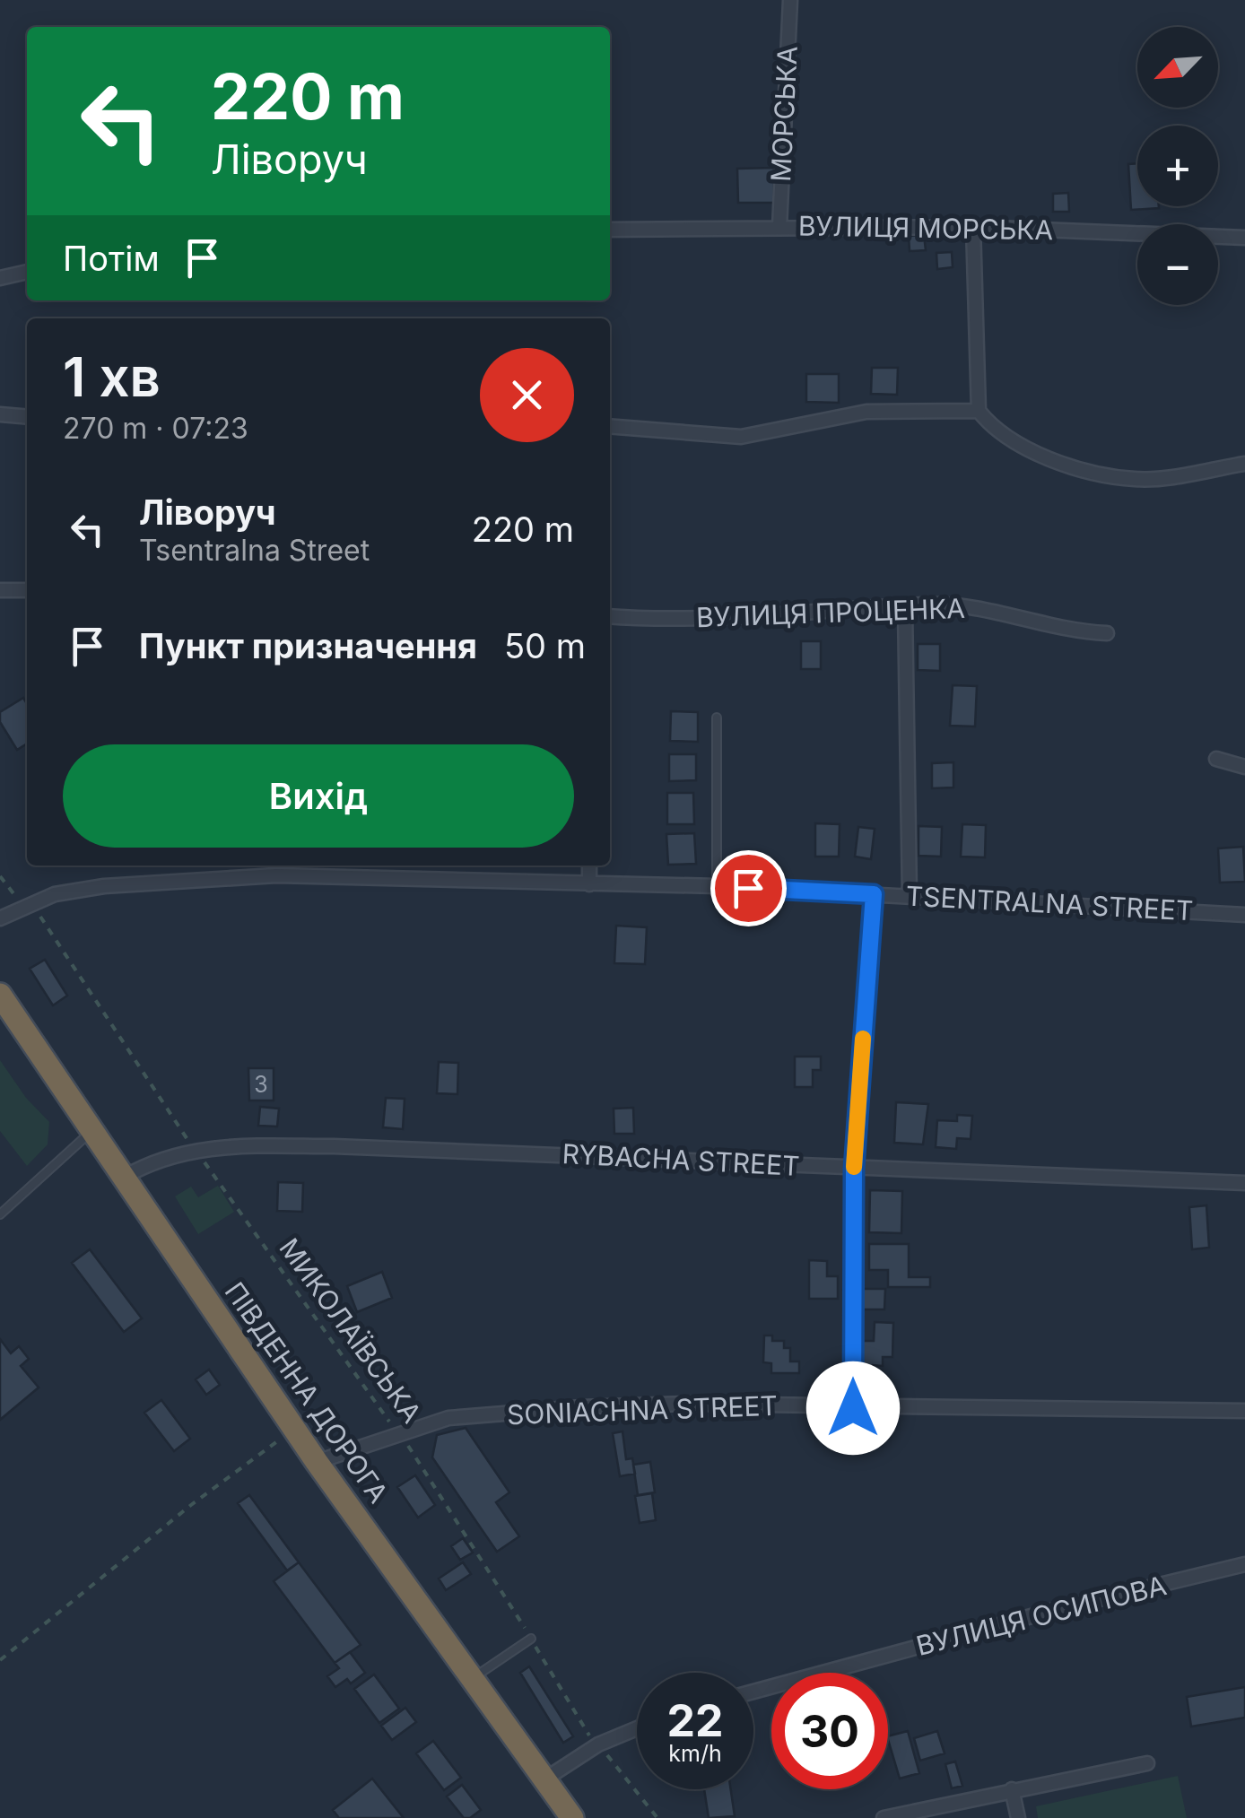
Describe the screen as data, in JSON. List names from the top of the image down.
{
  "streets": {
    "highway": ["ПІВДЕННА ДОРОГА"],
    "street": [
      "МОРСЬКА",
      "ВУЛИЦЯ МОРСЬКА",
      "ВУЛИЦЯ ПРОЦЕНКА",
      "TSENTRALNA STREET",
      "RYBACHA STREET",
      "SONIACHNA STREET",
      "ВУЛИЦЯ ОСИПОВА"
    ],
    "path": ["МИКОЛАЇВСЬКА"]
  },
  "crossings": [
    ["МОРСЬКА", "ВУЛИЦЯ МОРСЬКА"],
    ["TSENTRALNA STREET", "МИКОЛАЇВСЬКА"],
    ["RYBACHA STREET", "МИКОЛАЇВСЬКА"],
    ["RYBACHA STREET", "ПІВДЕННА ДОРОГА"],
    ["МИКОЛАЇВСЬКА", "SONIACHNA STREET"],
    ["ПІВДЕННА ДОРОГА", "SONIACHNA STREET"]
  ],
  "house_numbers": ["3"],
  "north": "bottom left",
  "page": {
    "map_buttons": ["+", "−"],
    "turn": ["220 m", "Ліворуч"],
    "then": "Потім",
    "heading": ["1 хв", "270 m · 07:23"],
    "list": [
      {
        "name": "Ліворуч",
        "note": "Tsentralna Street",
        "value": "220 m"
      },
      {
        "name": "Пункт призначення",
        "value": "50 m"
      }
    ],
    "buttons": "Вихід",
    "speed": "22 km/h",
    "limit": "30"
  }
}
